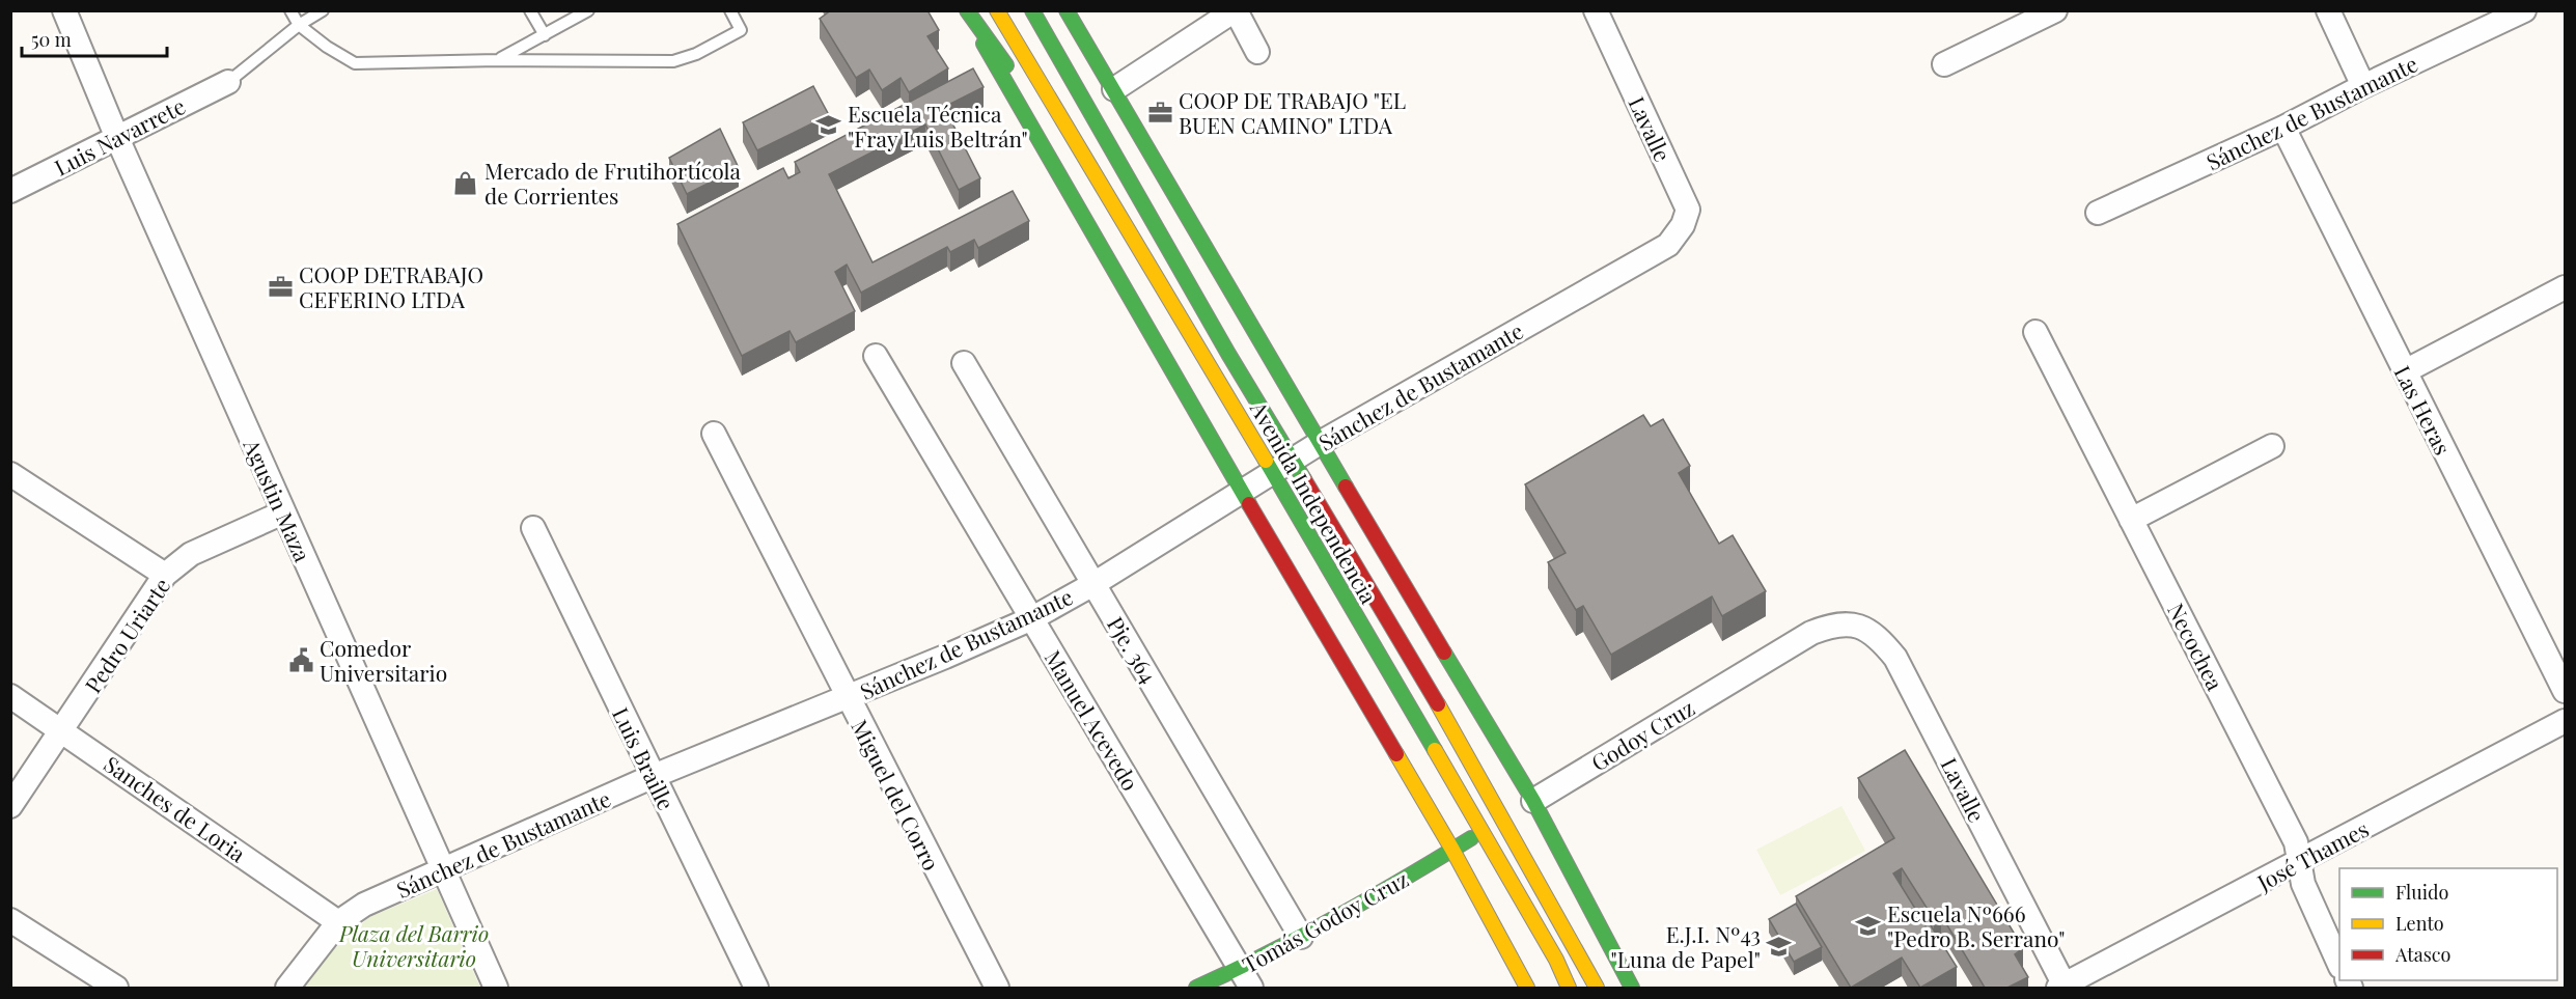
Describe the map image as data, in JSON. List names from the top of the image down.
{
  "streets": {
    "main road": ["Avenida Independencia", "Godoy Cruz", "Tomás Godoy Cruz"],
    "street": [
      "Sánchez de Bustamante",
      "Lavalle",
      "Luis Navarrete",
      "Las Heras",
      "Agustin Maza",
      "Pedro Uriarte",
      "Necochea",
      "Pje. 364",
      "Manuel Acevedo",
      "Luis Braille",
      "Miguel del Corro",
      "Sanches de Loria",
      "José Thames"
    ]
  },
  "crossings": [
    ["Sánchez de Bustamante", "Lavalle"],
    ["Sánchez de Bustamante", "Las Heras"],
    ["Sánchez de Bustamante", "Agustin Maza"],
    ["Sánchez de Bustamante", "Avenida Independencia"],
    ["Sánchez de Bustamante", "Pje. 364"],
    ["Sánchez de Bustamante", "Manuel Acevedo"],
    ["Sánchez de Bustamante", "Luis Braille"],
    ["Sánchez de Bustamante", "Miguel del Corro"],
    ["Sánchez de Bustamante", "Sanches de Loria"],
    ["Lavalle", "Godoy Cruz"],
    ["Lavalle", "José Thames"],
    ["Luis Navarrete", "Agustin Maza"],
    ["Agustin Maza", "Pedro Uriarte"],
    ["Avenida Independencia", "Godoy Cruz"],
    ["Pedro Uriarte", "Sanches de Loria"],
    ["Necochea", "José Thames"],
    ["Pje. 364", "Tomás Godoy Cruz"],
    ["Manuel Acevedo", "Tomás Godoy Cruz"],
    ["Godoy Cruz", "Tomás Godoy Cruz"]
  ],
  "parks": ["Plaza del Barrio Universitario"],
  "places": {
    "office": ["COOP DE TRABAJO \"EL BUEN CAMINO\" LTDA", "COOP DETRABAJO CEFERINO LTDA"],
    "school or university": ["Escuela Técnica \"Fray Luis Beltrán\"", "Escuela Nº666 \"Pedro B. Serrano\"", "E.J.I. Nº43 \"Luna de Papel\""],
    "shop": ["Mercado de Frutihortícola de Corrientes"],
    "public building": ["Comedor Universitario"]
  },
  "legend": ["Fluido", "Lento", "Atasco"],
  "scale_bar": "50 m"
}
